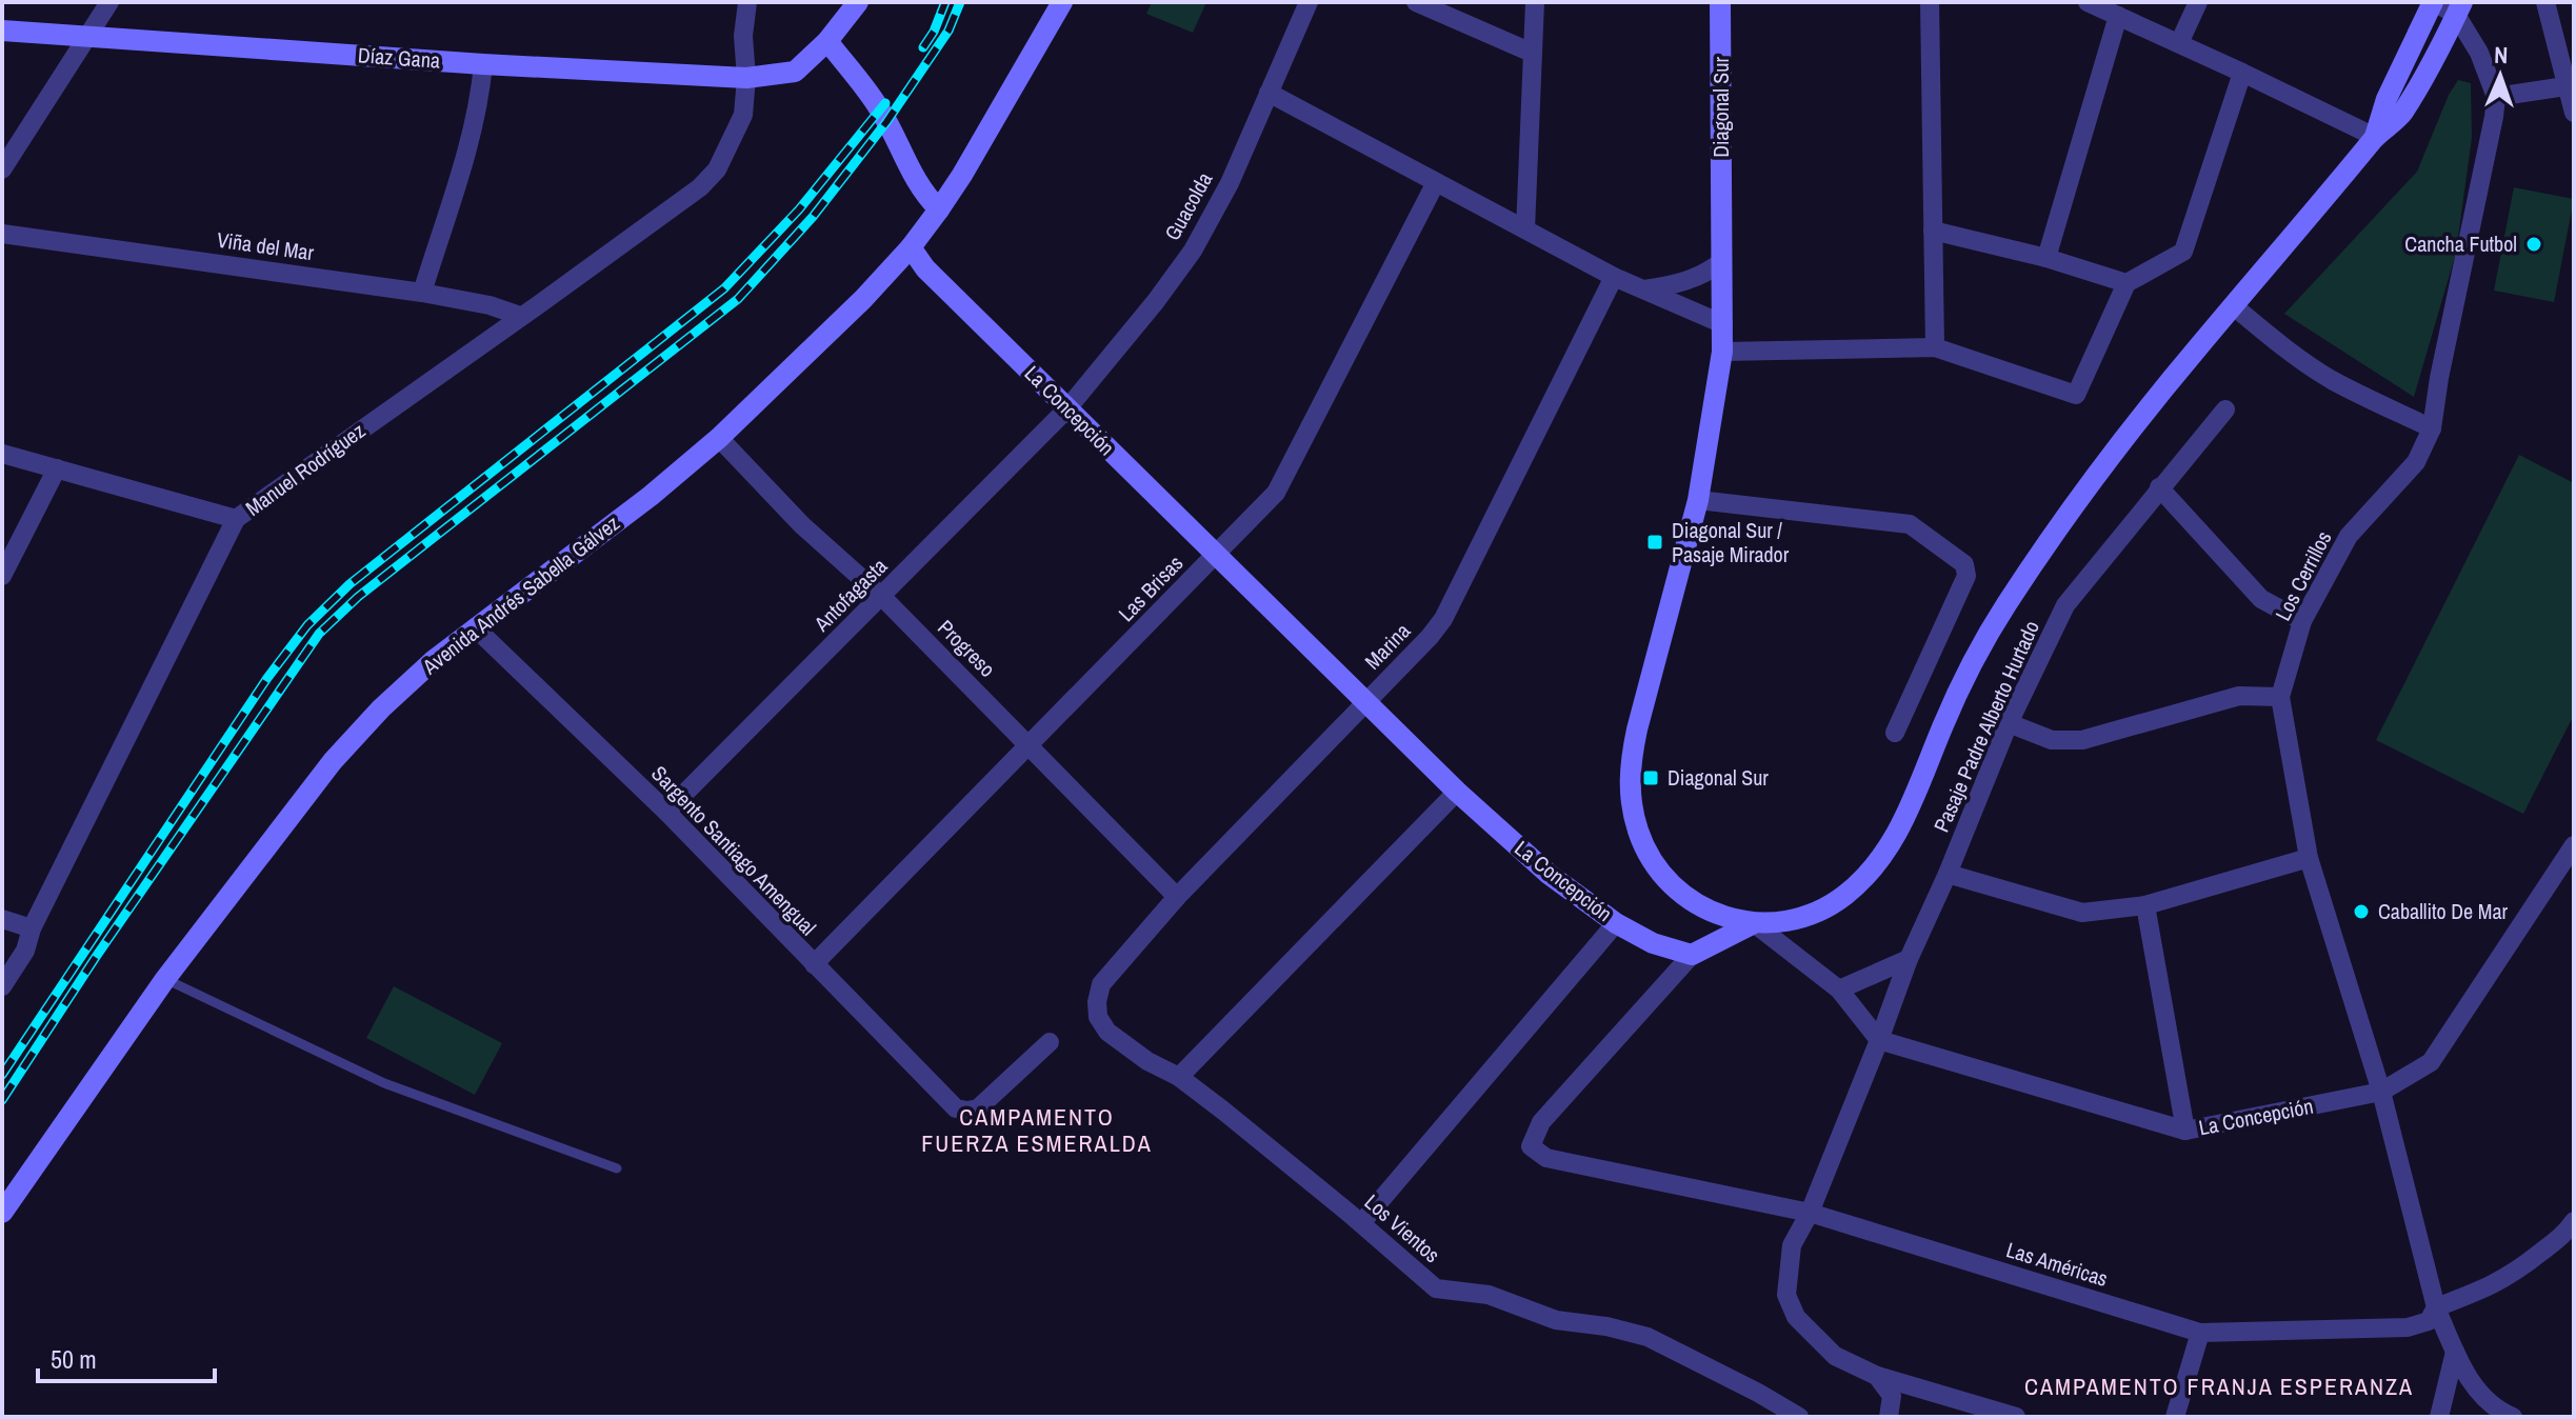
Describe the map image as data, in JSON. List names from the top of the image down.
{
  "streets": {
    "main road": [
      "Díaz Gana",
      "Diagonal Sur",
      "La Concepción",
      "Avenida Andrés Sabella Gálvez"
    ],
    "street": [
      "Guacolda",
      "Viña del Mar",
      "Manuel Rodríguez",
      "Los Cerrillos",
      "Las Brisas",
      "Antofagasta",
      "Marina",
      "Progreso",
      "Pasaje Padre Alberto Hurtado",
      "Sargento Santiago Amengual",
      "Los Vientos",
      "Las Américas"
    ]
  },
  "crossings": [
    ["Díaz Gana", "Manuel Rodríguez"],
    ["Guacolda", "La Concepción"],
    ["Guacolda", "Antofagasta"],
    ["Viña del Mar", "Manuel Rodríguez"],
    ["La Concepción", "Los Cerrillos"],
    ["La Concepción", "Las Brisas"],
    ["La Concepción", "Avenida Andrés Sabella Gálvez"],
    ["La Concepción", "Antofagasta"],
    ["La Concepción", "Marina"],
    ["La Concepción", "Pasaje Padre Alberto Hurtado"],
    ["La Concepción", "Las Américas"],
    ["Los Cerrillos", "Las Américas"],
    ["Las Brisas", "Progreso"],
    ["Las Brisas", "Sargento Santiago Amengual"],
    ["Avenida Andrés Sabella Gálvez", "Progreso"],
    ["Avenida Andrés Sabella Gálvez", "Sargento Santiago Amengual"],
    ["Antofagasta", "Progreso"],
    ["Antofagasta", "Sargento Santiago Amengual"],
    ["Marina", "Progreso"],
    ["Marina", "Los Vientos"],
    ["Pasaje Padre Alberto Hurtado", "Las Américas"]
  ],
  "districts": ["CAMPAMENTO FUERZA ESMERALDA", "CAMPAMENTO FRANJA ESPERANZA"],
  "places": {
    "other": ["Cancha Futbol", "Caballito De Mar"],
    "transit": ["Diagonal Sur / Pasaje Mirador", "Diagonal Sur"]
  },
  "scale_bar": "50 m",
  "north": "top"
}
